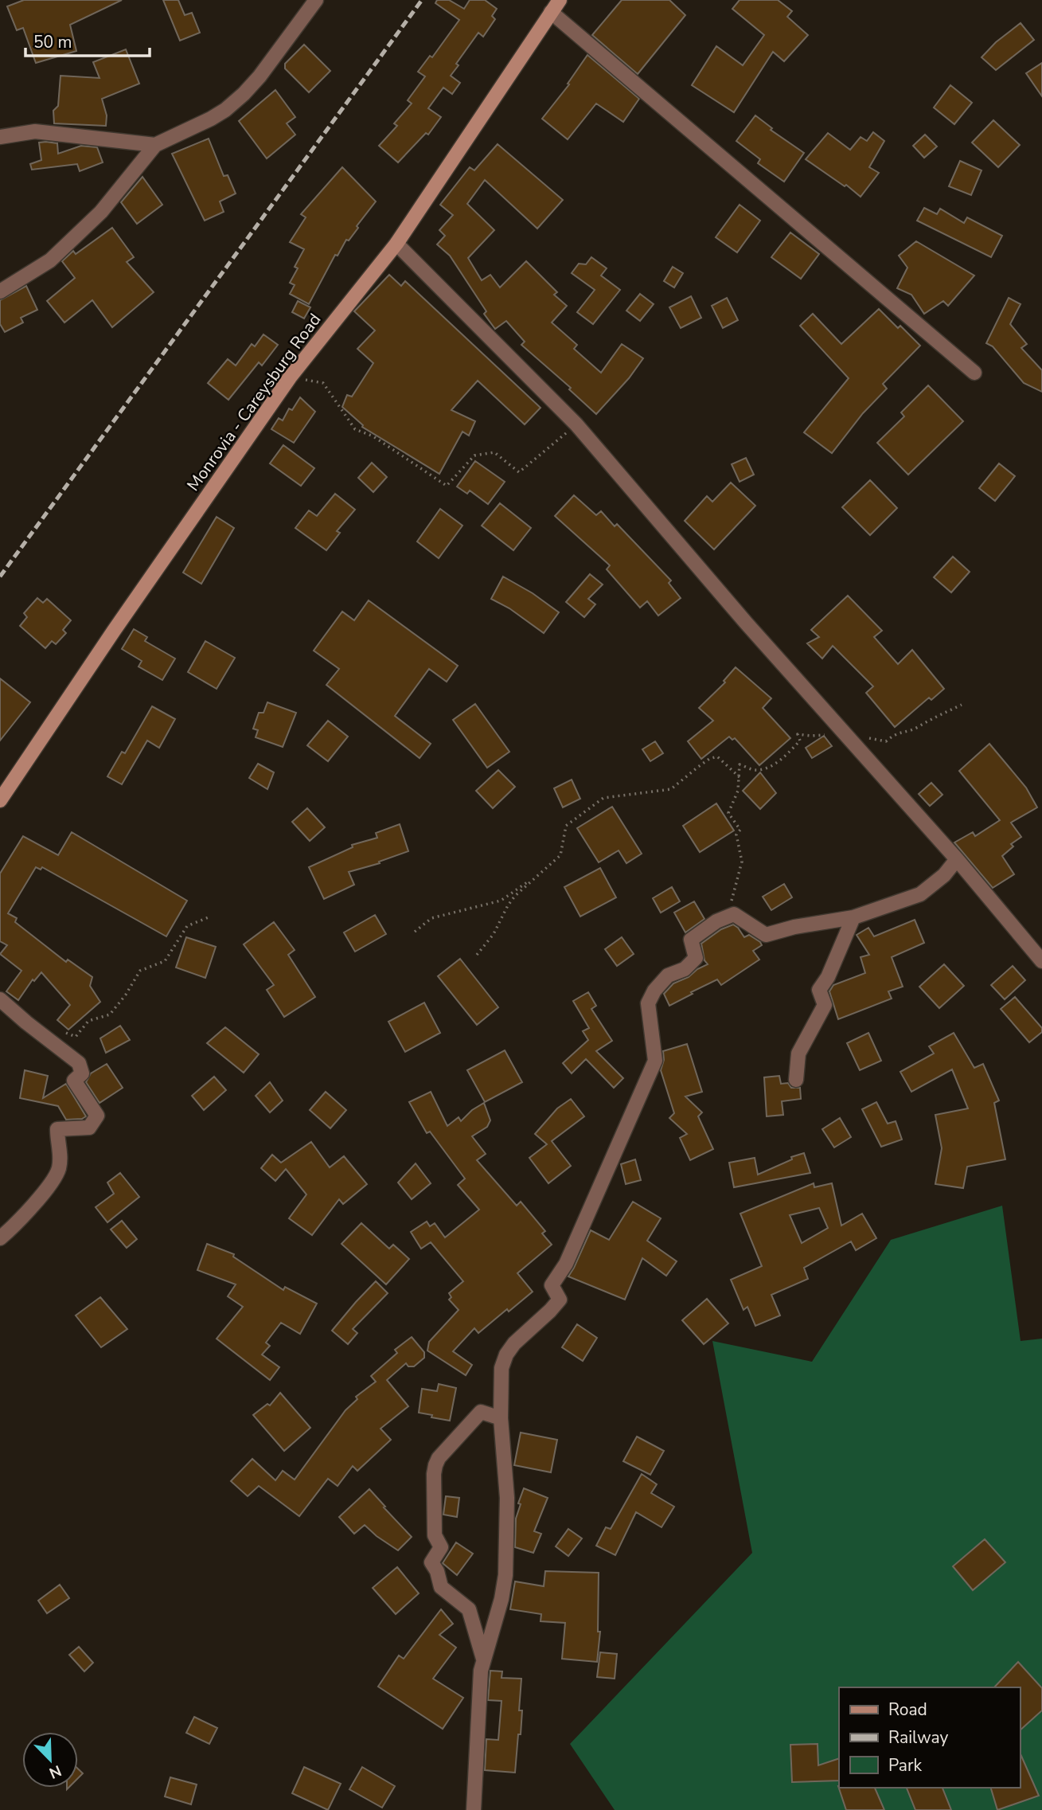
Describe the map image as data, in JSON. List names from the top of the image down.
{
  "streets": {
    "main road": ["Monrovia - Careysburg Road"]
  },
  "legend": ["Road", "Railway", "Park"],
  "scale_bar": "50 m",
  "north": "bottom right"
}
